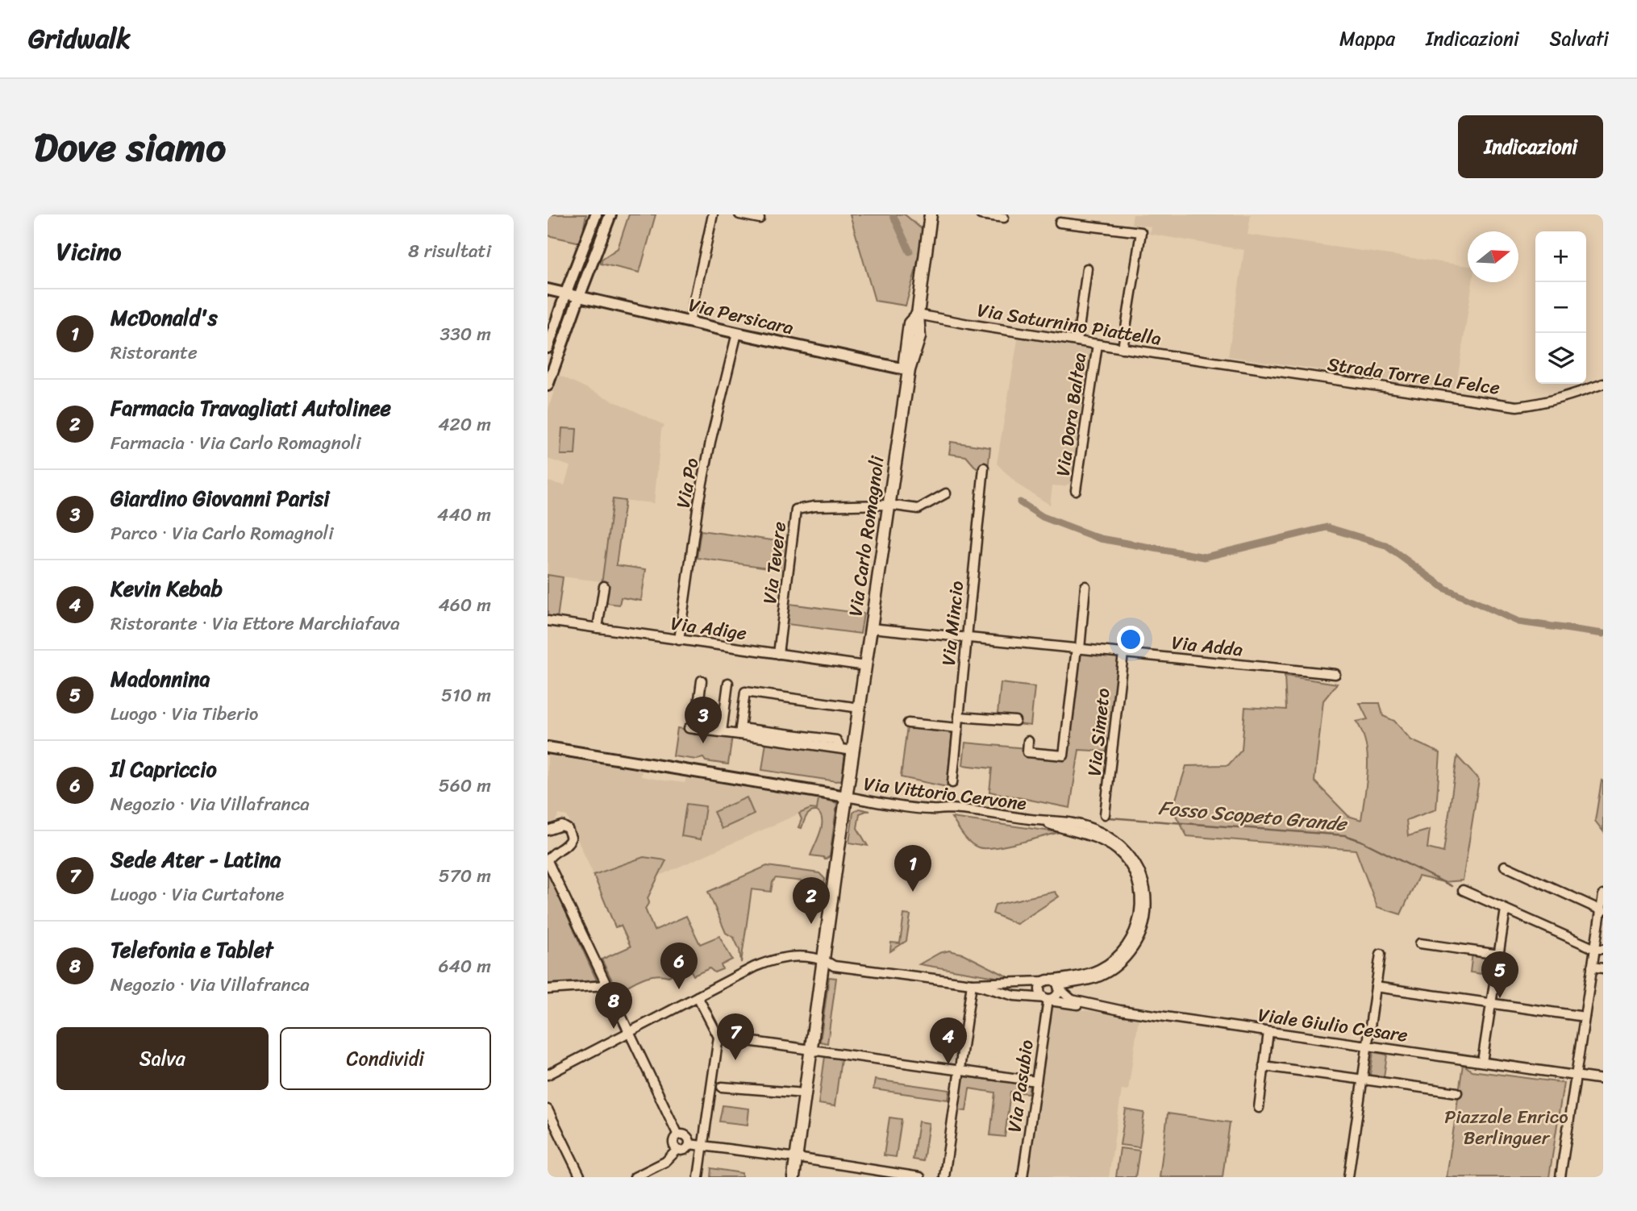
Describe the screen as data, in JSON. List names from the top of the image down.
{
  "streets": {
    "main road": ["Via Carlo Romagnoli"],
    "street": [
      "Via Persicara",
      "Via Saturnino Piattella",
      "Strada Torre La Felce",
      "Via Dora Baltea",
      "Via Po",
      "Via Tevere",
      "Via Mincio",
      "Via Adige",
      "Via Adda",
      "Via Simeto",
      "Via Vittorio Cervone",
      "Viale Giulio Cesare",
      "Via Pasubio"
    ]
  },
  "crossings": [
    ["Via Persicara", "Via Po"],
    ["Via Persicara", "Via Carlo Romagnoli"],
    ["Via Saturnino Piattella", "Strada Torre La Felce"],
    ["Via Saturnino Piattella", "Via Dora Baltea"],
    ["Via Saturnino Piattella", "Via Carlo Romagnoli"],
    ["Via Po", "Via Adige"],
    ["Via Carlo Romagnoli", "Via Tevere"],
    ["Via Carlo Romagnoli", "Via Adige"],
    ["Via Carlo Romagnoli", "Via Adda"],
    ["Via Carlo Romagnoli", "Via Vittorio Cervone"],
    ["Via Carlo Romagnoli", "Viale Giulio Cesare"],
    ["Via Tevere", "Via Adige"],
    ["Via Mincio", "Via Adda"],
    ["Via Adda", "Via Simeto"],
    ["Via Vittorio Cervone", "Viale Giulio Cesare"],
    ["Via Vittorio Cervone", "Via Pasubio"],
    ["Viale Giulio Cesare", "Via Pasubio"]
  ],
  "water": ["Fosso Scopeto Grande"],
  "parks": ["Piazzale Enrico Berlinguer"],
  "north": "right",
  "page": {
    "header": "Gridwalk",
    "nav": ["Mappa", "Indicazioni", "Salvati"],
    "title": "Dove siamo",
    "buttons": [
      "Indicazioni",
      ["Salva", "Condividi"]
    ],
    "heading": ["Vicino", "8 risultati"],
    "map_buttons": ["+", "−"],
    "list": [
      {
        "mark": "1",
        "name": "McDonald's",
        "note": "Ristorante",
        "value": "330 m"
      },
      {
        "mark": "2",
        "name": "Farmacia Travagliati Autolinee",
        "note": "Farmacia · Via Carlo Romagnoli",
        "value": "420 m"
      },
      {
        "mark": "3",
        "name": "Giardino Giovanni Parisi",
        "note": "Parco · Via Carlo Romagnoli",
        "value": "440 m"
      },
      {
        "mark": "4",
        "name": "Kevin Kebab",
        "note": "Ristorante · Via Ettore Marchiafava",
        "value": "460 m"
      },
      {
        "mark": "5",
        "name": "Madonnina",
        "note": "Luogo · Via Tiberio",
        "value": "510 m"
      },
      {
        "mark": "6",
        "name": "Il Capriccio",
        "note": "Negozio · Via Villafranca",
        "value": "560 m"
      },
      {
        "mark": "7",
        "name": "Sede Ater - Latina",
        "note": "Luogo · Via Curtatone",
        "value": "570 m"
      },
      {
        "mark": "8",
        "name": "Telefonia e Tablet",
        "note": "Negozio · Via Villafranca",
        "value": "640 m"
      }
    ],
    "pins": [
      "3",
      "1",
      "2",
      "6",
      "5",
      "8",
      "7",
      "4"
    ]
  }
}
